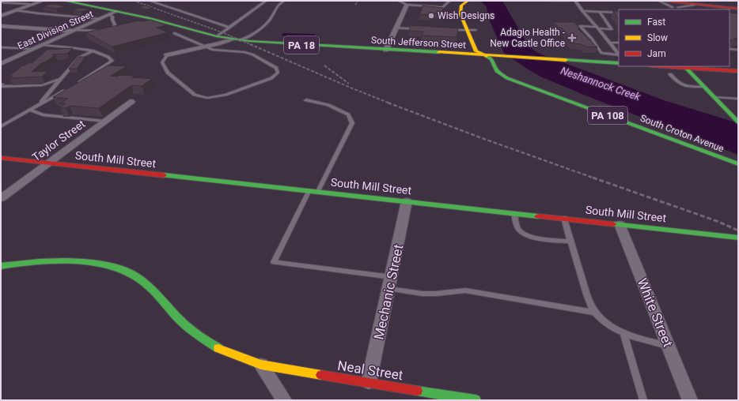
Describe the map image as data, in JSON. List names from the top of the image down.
{
  "streets": {
    "main road": [
      "South Jefferson Street",
      "PA 18",
      "PA 108",
      "South Croton Avenue",
      "South Mill Street",
      "Neal Street"
    ],
    "street": [
      "East Division Street",
      "Taylor Street",
      "Mechanic Street",
      "White Street"
    ]
  },
  "crossings": [
    ["East Division Street", "PA 18"],
    ["South Jefferson Street", "PA 18"],
    ["South Jefferson Street", "South Croton Avenue"],
    ["Taylor Street", "South Mill Street"],
    ["South Mill Street", "Mechanic Street"],
    ["South Mill Street", "White Street"],
    ["Mechanic Street", "Neal Street"]
  ],
  "water": ["Neshannock Creek"],
  "places": {
    "other": ["Wish Designs"],
    "health": ["Adagio Health - New Castle Office"]
  },
  "legend": ["Fast", "Slow", "Jam"]
}
